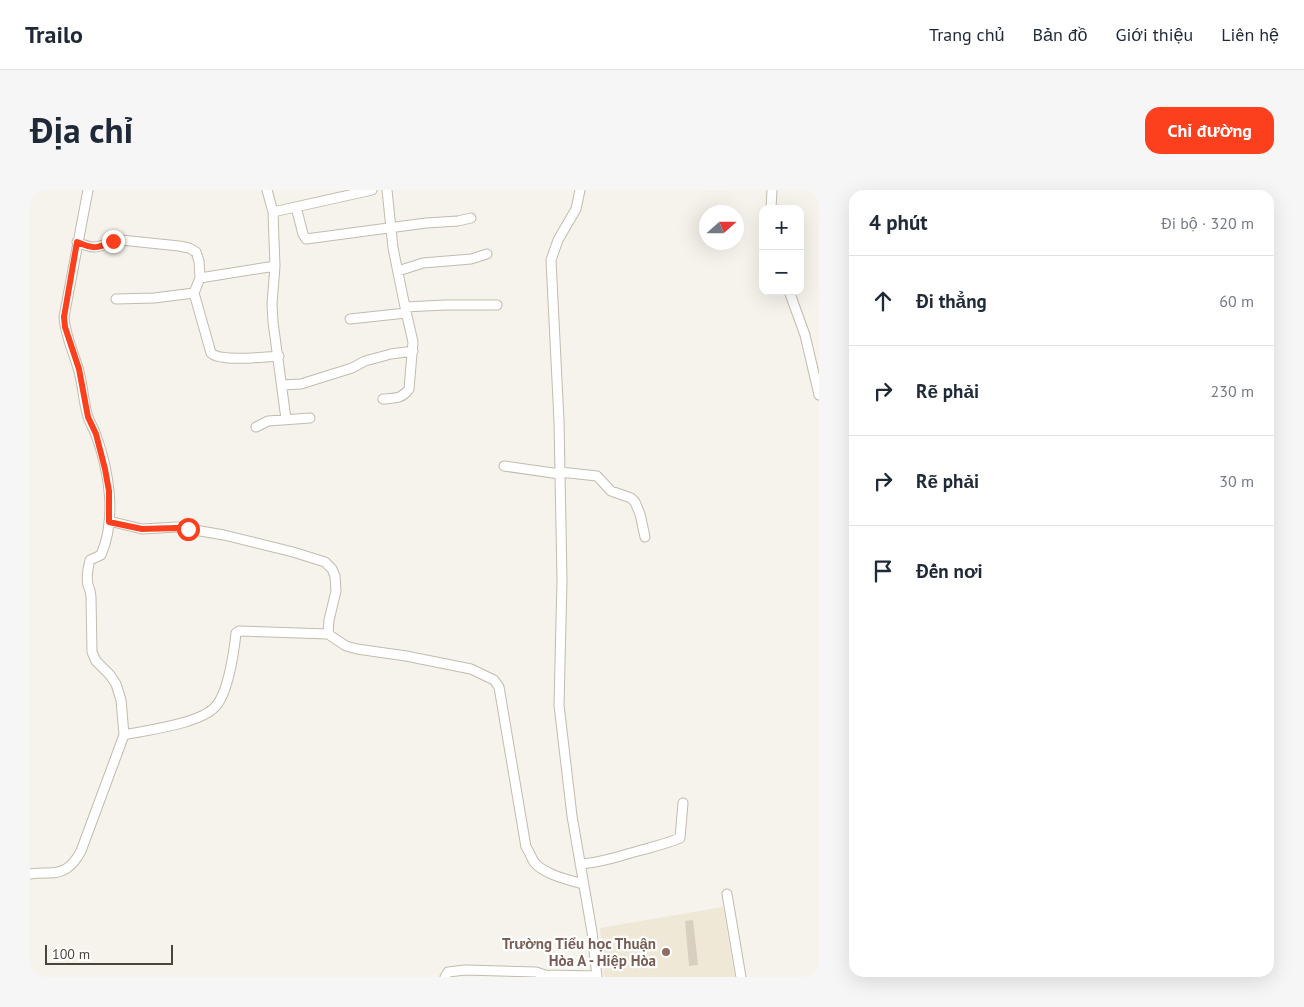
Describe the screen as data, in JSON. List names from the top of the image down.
{
  "places": ["Trường Tiểu học Thuận Hòa A - Hiệp Hòa"],
  "scale_bar": "100 m",
  "north": "right",
  "page": {
    "header": "Trailo",
    "nav": [
      "Trang chủ",
      "Bản đồ",
      "Giới thiệu",
      "Liên hệ"
    ],
    "title": "Địa chỉ",
    "buttons": "Chỉ đường",
    "heading": ["4 phút", "Đi bộ · 320 m"],
    "map_buttons": ["+", "−"],
    "list": [
      ["Đi thẳng", "60 m"],
      ["Rẽ phải", "230 m"],
      ["Rẽ phải", "30 m"],
      "Đến nơi"
    ],
    "scale": "100 m"
  }
}
